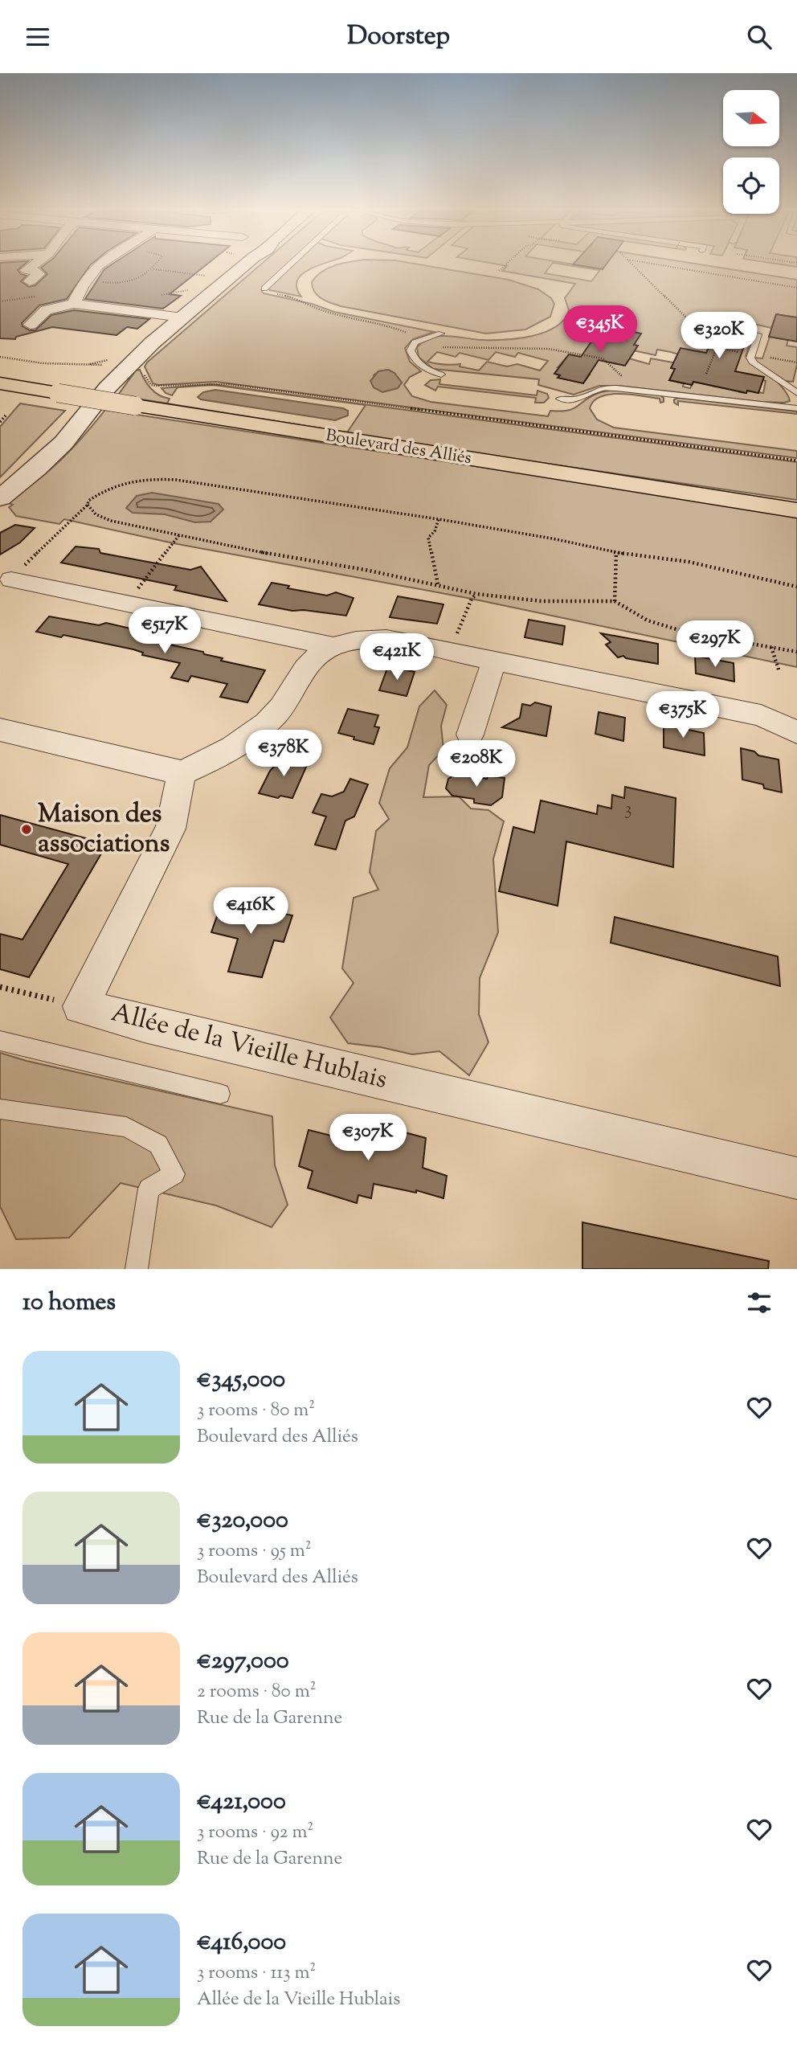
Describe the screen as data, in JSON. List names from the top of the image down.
{
  "streets": {
    "main road": ["Boulevard des Alliés"],
    "street": ["Allée de la Vieille Hublais"]
  },
  "places": ["Maison des associations"],
  "house_numbers": ["3"],
  "north": "right",
  "page": {
    "header": "Doorstep",
    "price": [
      "€345K",
      "€320K",
      "€517K",
      "€297K",
      "€421K",
      "€375K",
      "€378K",
      "€208K",
      "€416K",
      "€307K"
    ],
    "heading": "10 homes",
    "list": [
      {
        "name": "€345,000",
        "note": "3 rooms · 80 m² · Boulevard des Alliés"
      },
      {
        "name": "€320,000",
        "note": "3 rooms · 95 m² · Boulevard des Alliés"
      },
      {
        "name": "€297,000",
        "note": "2 rooms · 80 m² · Rue de la Garenne"
      },
      {
        "name": "€421,000",
        "note": "3 rooms · 92 m² · Rue de la Garenne"
      },
      {
        "name": "€416,000",
        "note": "3 rooms · 113 m² · Allée de la Vieille Hublais"
      }
    ]
  }
}
